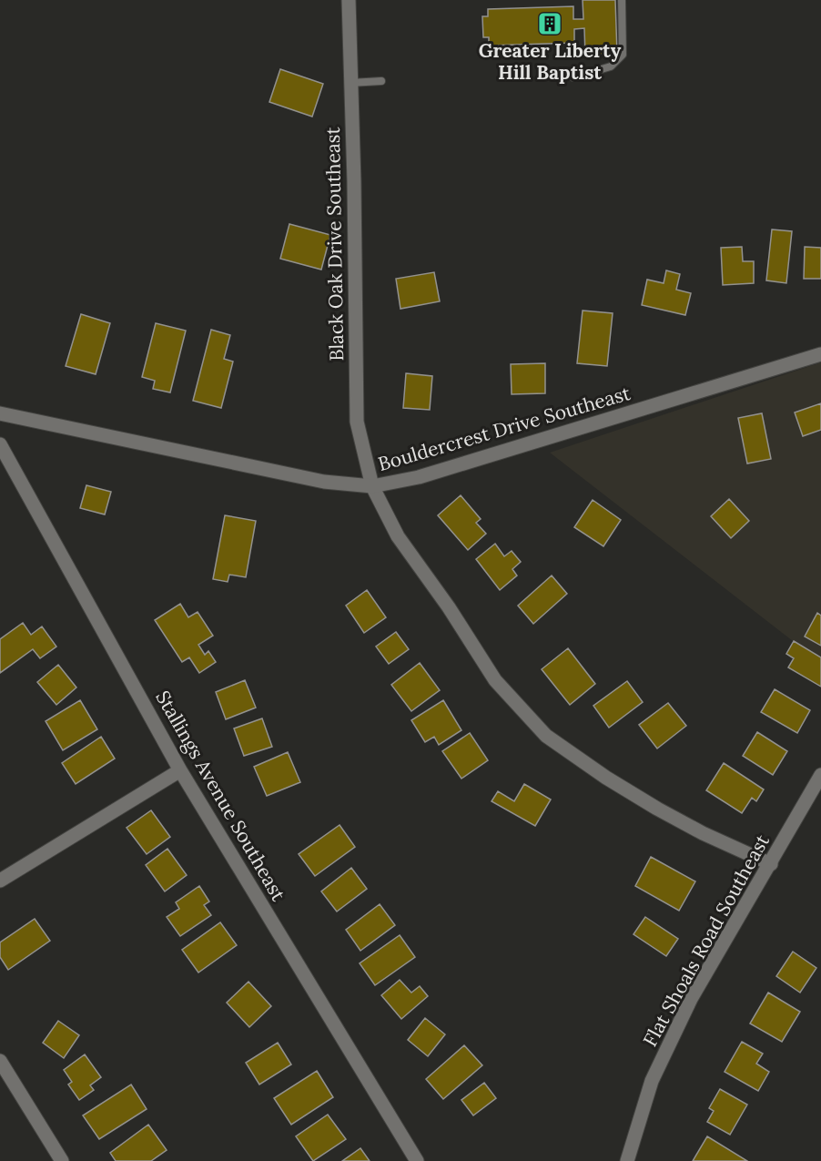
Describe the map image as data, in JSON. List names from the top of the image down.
{
  "streets": {
    "street": [
      "Black Oak Drive Southeast",
      "Bouldercrest Drive Southeast",
      "Stallings Avenue Southeast",
      "Flat Shoals Road Southeast"
    ]
  },
  "crossings": [
    ["Black Oak Drive Southeast", "Bouldercrest Drive Southeast"],
    ["Black Oak Drive Southeast", "Flat Shoals Road Southeast"]
  ],
  "places": {
    "building": ["Greater Liberty Hill Baptist"]
  }
}
